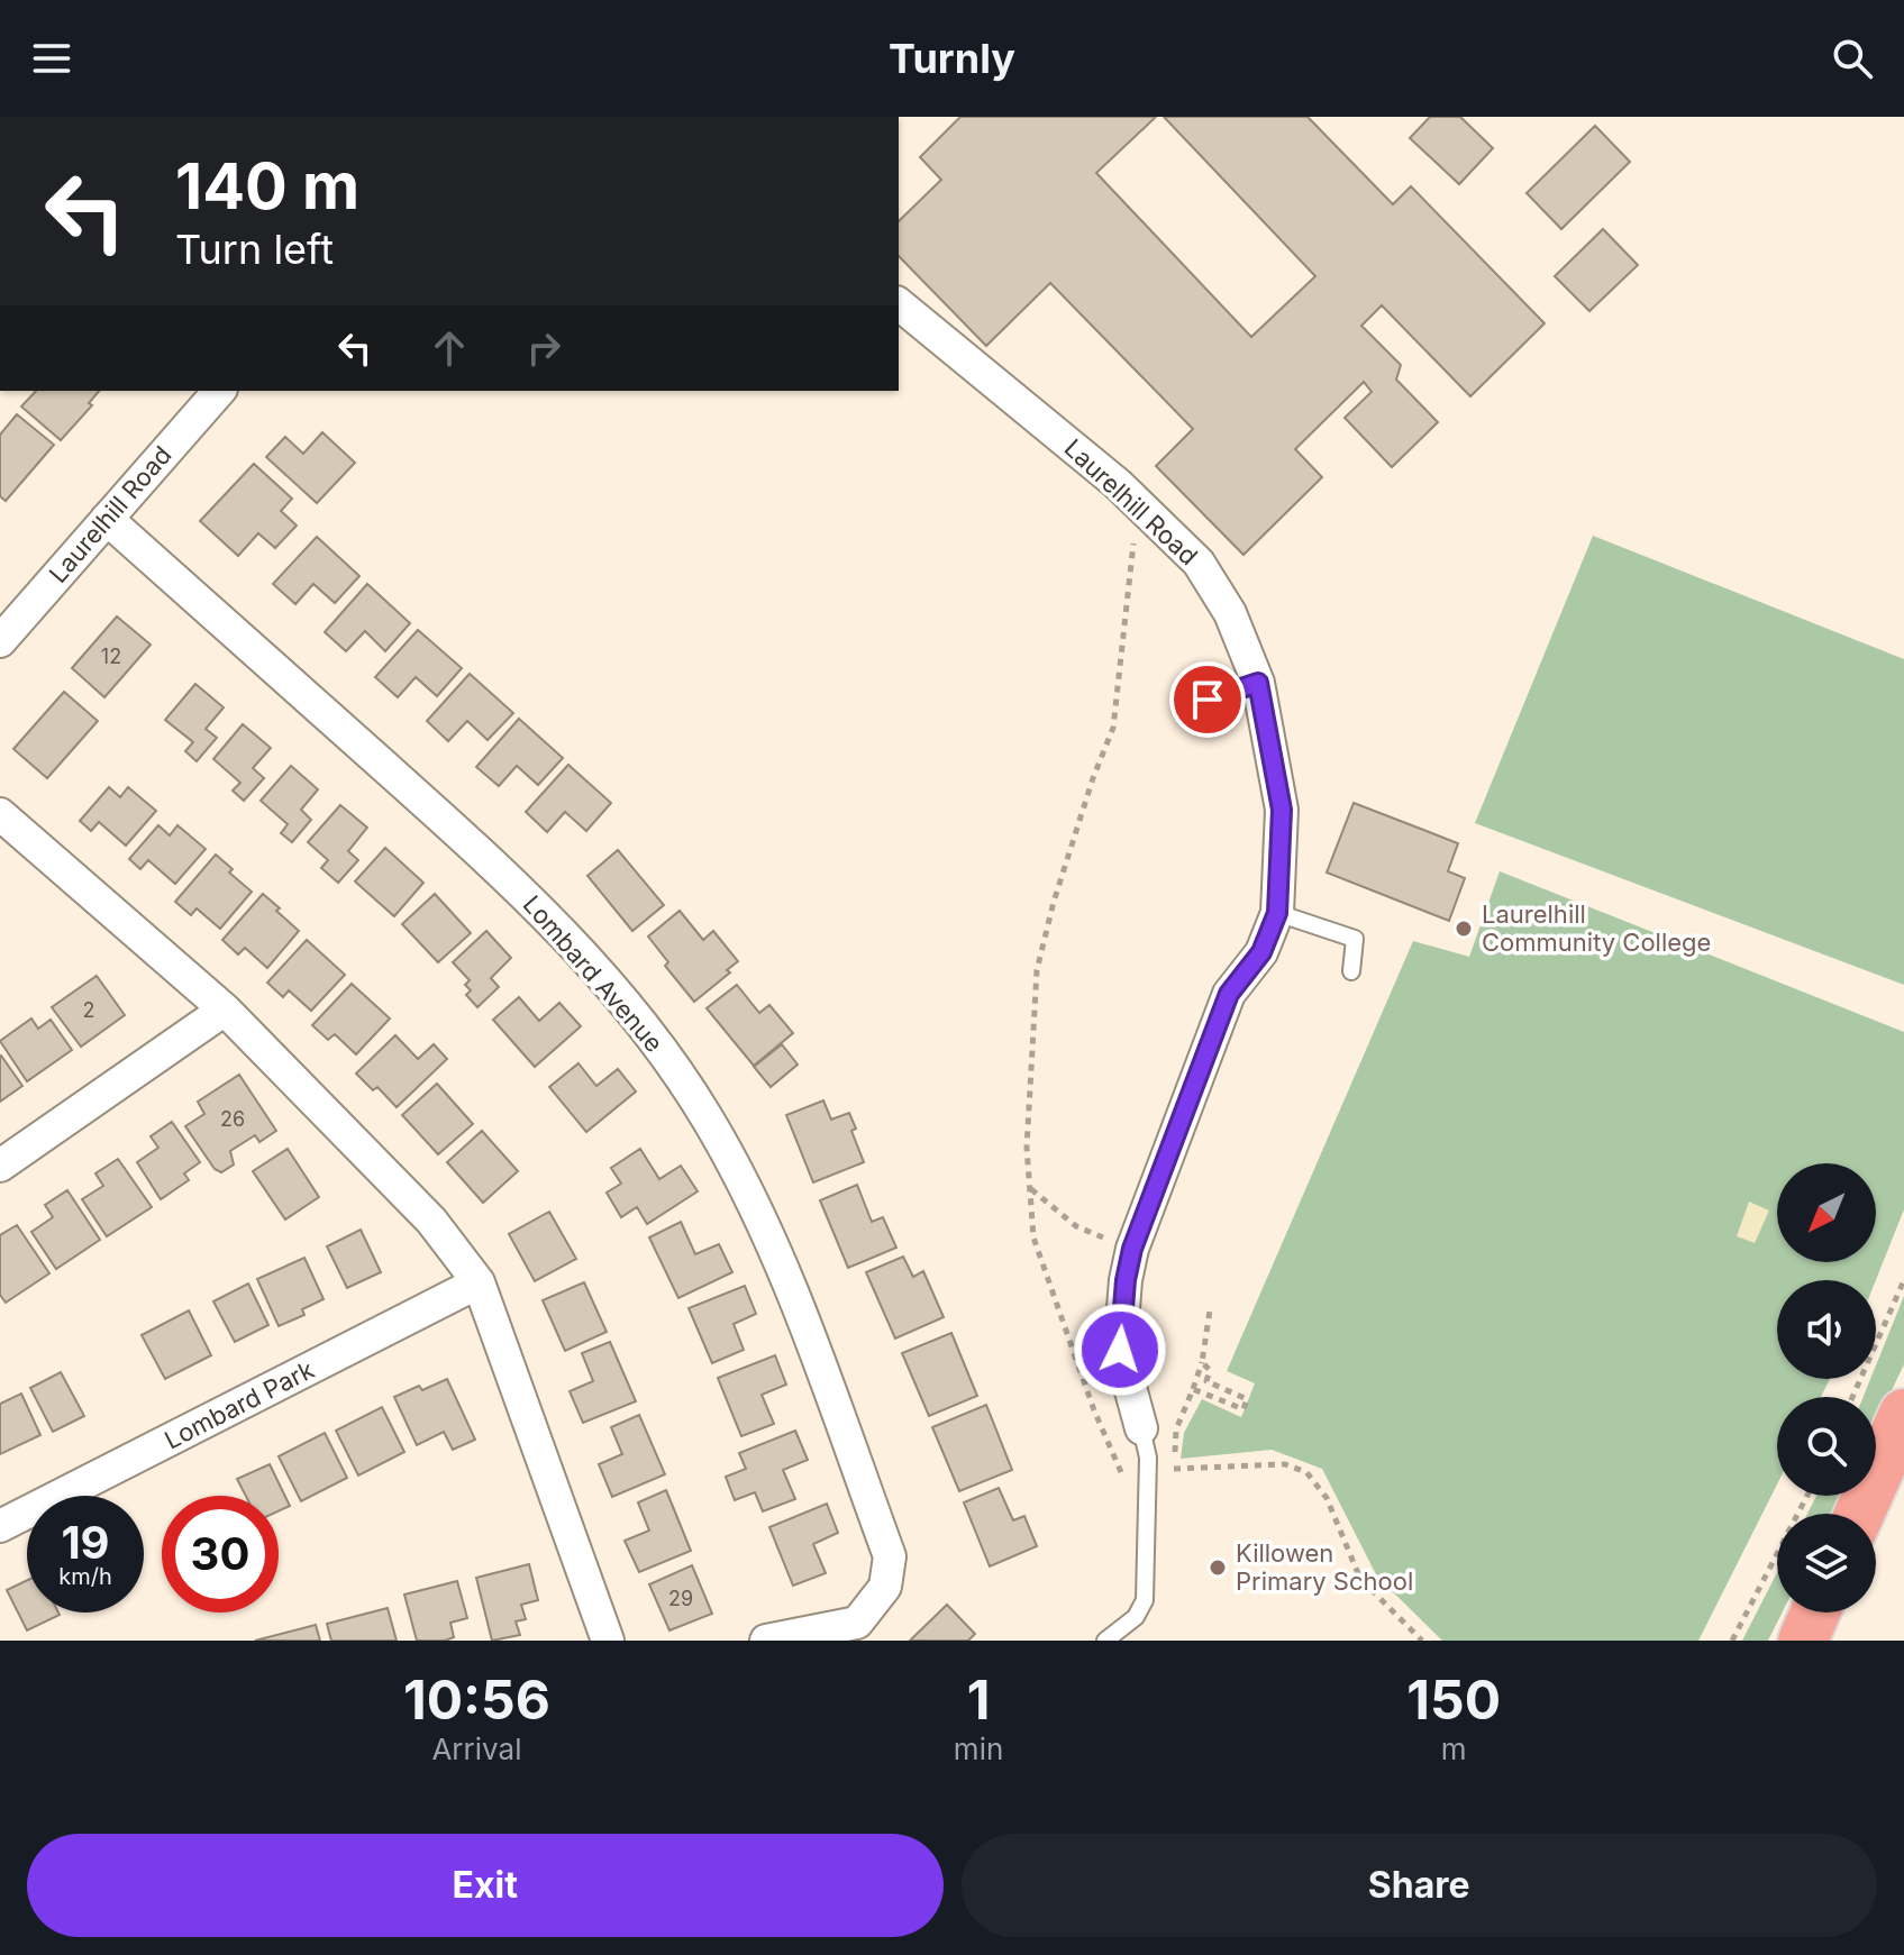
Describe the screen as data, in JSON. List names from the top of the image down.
{
  "streets": {
    "street": ["Laurelhill Road", "Lombard Avenue", "Lombard Park"]
  },
  "crossings": [
    ["Laurelhill Road", "Lombard Avenue"]
  ],
  "places": ["Laurelhill Community College", "Killowen Primary School"],
  "house_numbers": [
    "12",
    "2",
    "26",
    "29"
  ],
  "north": "bottom left",
  "page": {
    "header": "Turnly",
    "turn": ["140 m", "Turn left"],
    "speed": "19 km/h",
    "limit": "30",
    "eta": [
      "10:56",
      "Arrival",
      "1",
      "min",
      "150",
      "m"
    ],
    "buttons": ["Exit", "Share"]
  }
}
